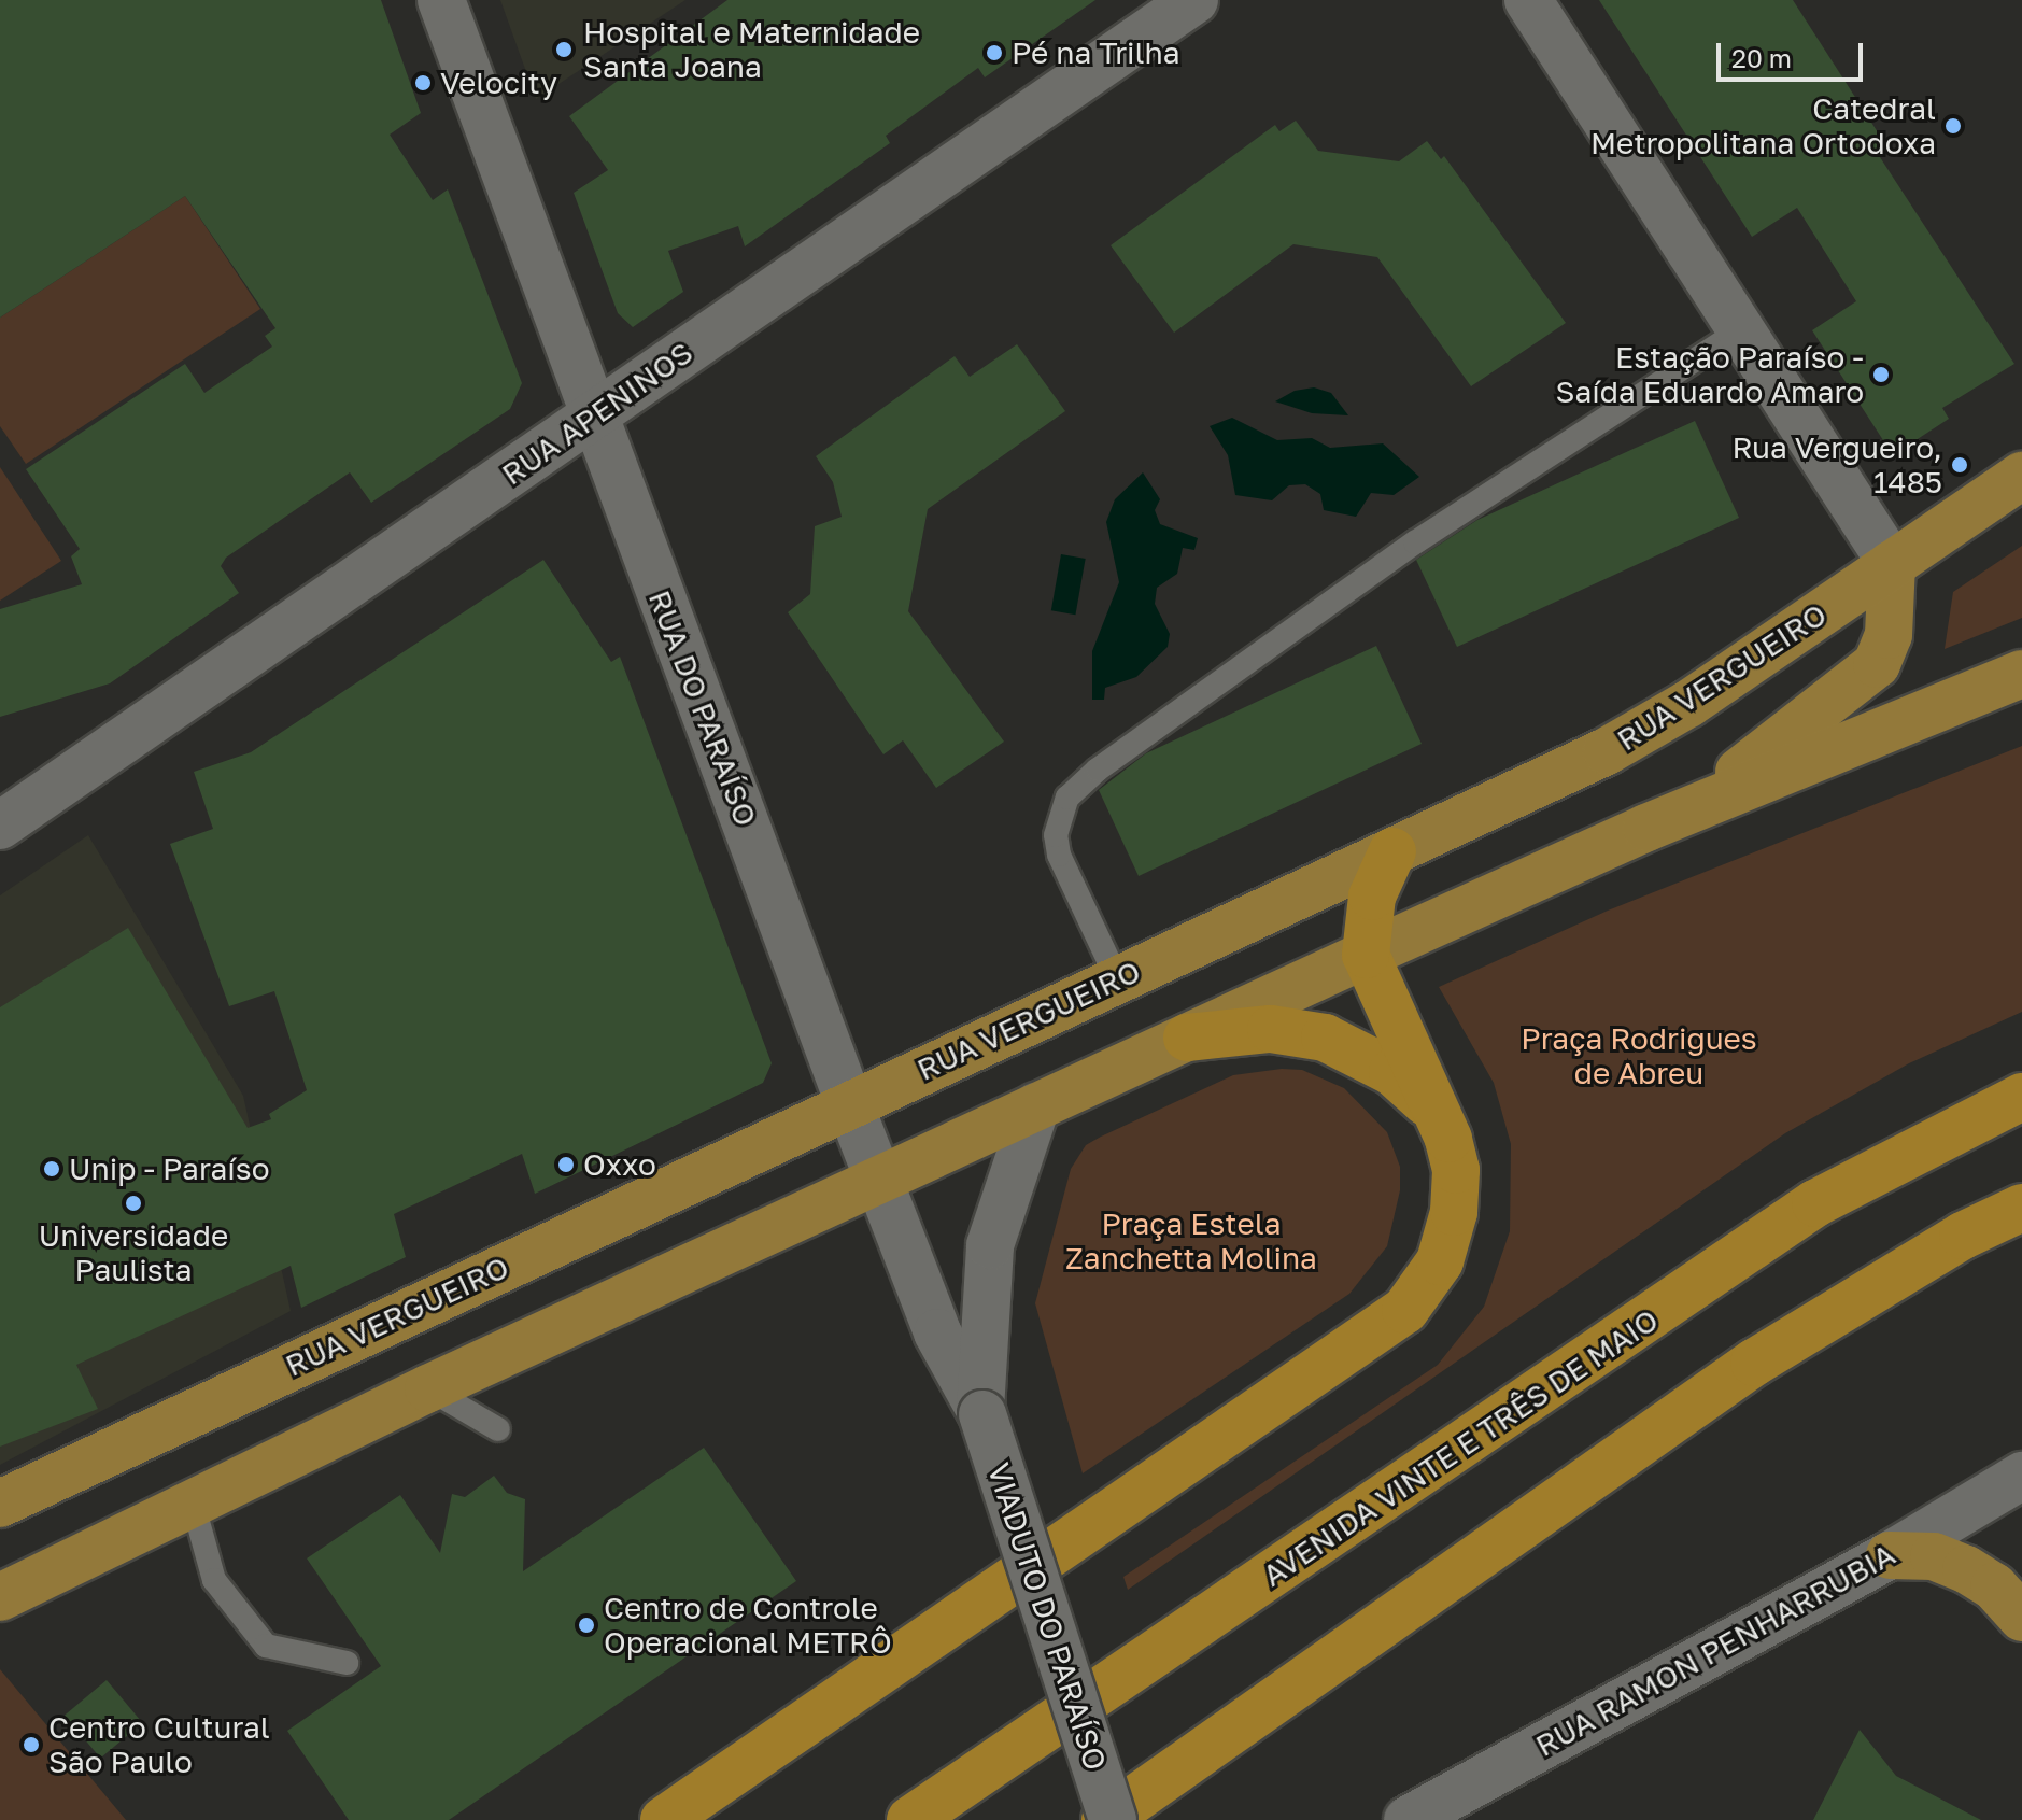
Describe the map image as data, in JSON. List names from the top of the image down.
{
  "streets": {
    "highway": ["AVENIDA VINTE E TRÊS DE MAIO"],
    "main road": ["RUA VERGUEIRO"],
    "street": [
      "RUA APENINOS",
      "RUA DO PARAÍSO",
      "VIADUTO DO PARAÍSO",
      "RUA RAMON PENHARRUBIA"
    ]
  },
  "crossings": [
    ["RUA APENINOS", "RUA DO PARAÍSO"],
    ["RUA VERGUEIRO", "RUA DO PARAÍSO"],
    ["RUA DO PARAÍSO", "VIADUTO DO PARAÍSO"]
  ],
  "parks": ["Praça Rodrigues de Abreu", "Praça Estela Zanchetta Molina"],
  "places": [
    "Hospital e Maternidade Santa Joana",
    "Pé na Trilha",
    "Velocity",
    "Catedral Metropolitana Ortodoxa",
    "Estação Paraíso - Saída Eduardo Amaro",
    "Rua Vergueiro, 1485",
    "Oxxo",
    "Unip - Paraíso",
    "Universidade Paulista",
    "Centro de Controle Operacional METRÔ",
    "Centro Cultural São Paulo"
  ],
  "scale_bar": "20 m"
}
